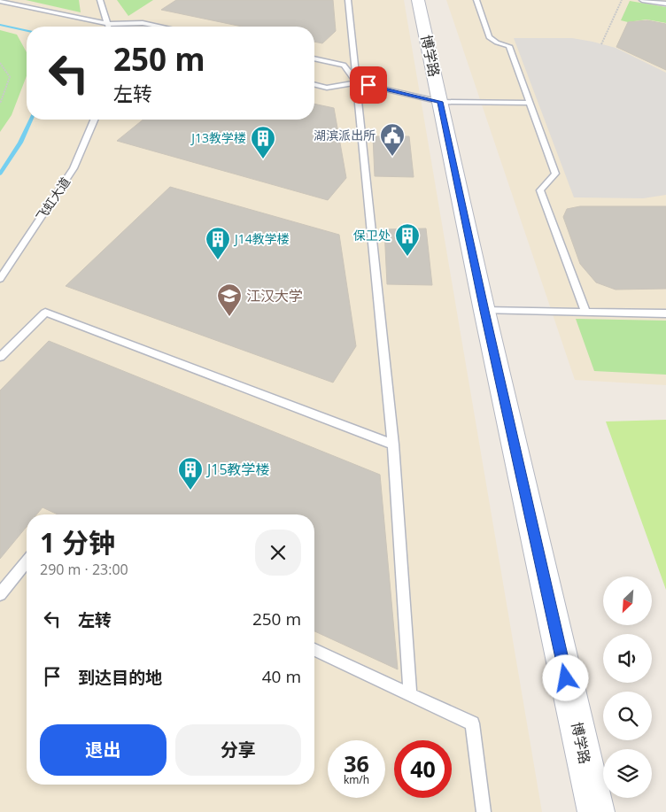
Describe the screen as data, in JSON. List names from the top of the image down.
{
  "streets": {
    "street": ["博学路"],
    "lane": ["飞虹大道"]
  },
  "places": {
    "public building": ["湖滨派出所"],
    "building": [
      "J13教学楼",
      "保卫处",
      "J14教学楼",
      "J15教学楼"
    ],
    "school or university": ["江汉大学"]
  },
  "north": "bottom left",
  "page": {
    "turn": ["250 m", "左转"],
    "heading": ["1 分钟", "290 m · 23:00"],
    "list": [
      {
        "name": "左转",
        "value": "250 m"
      },
      {
        "name": "到达目的地",
        "value": "40 m"
      }
    ],
    "buttons": ["退出", "分享"],
    "speed": "36 km/h",
    "limit": "40"
  }
}
